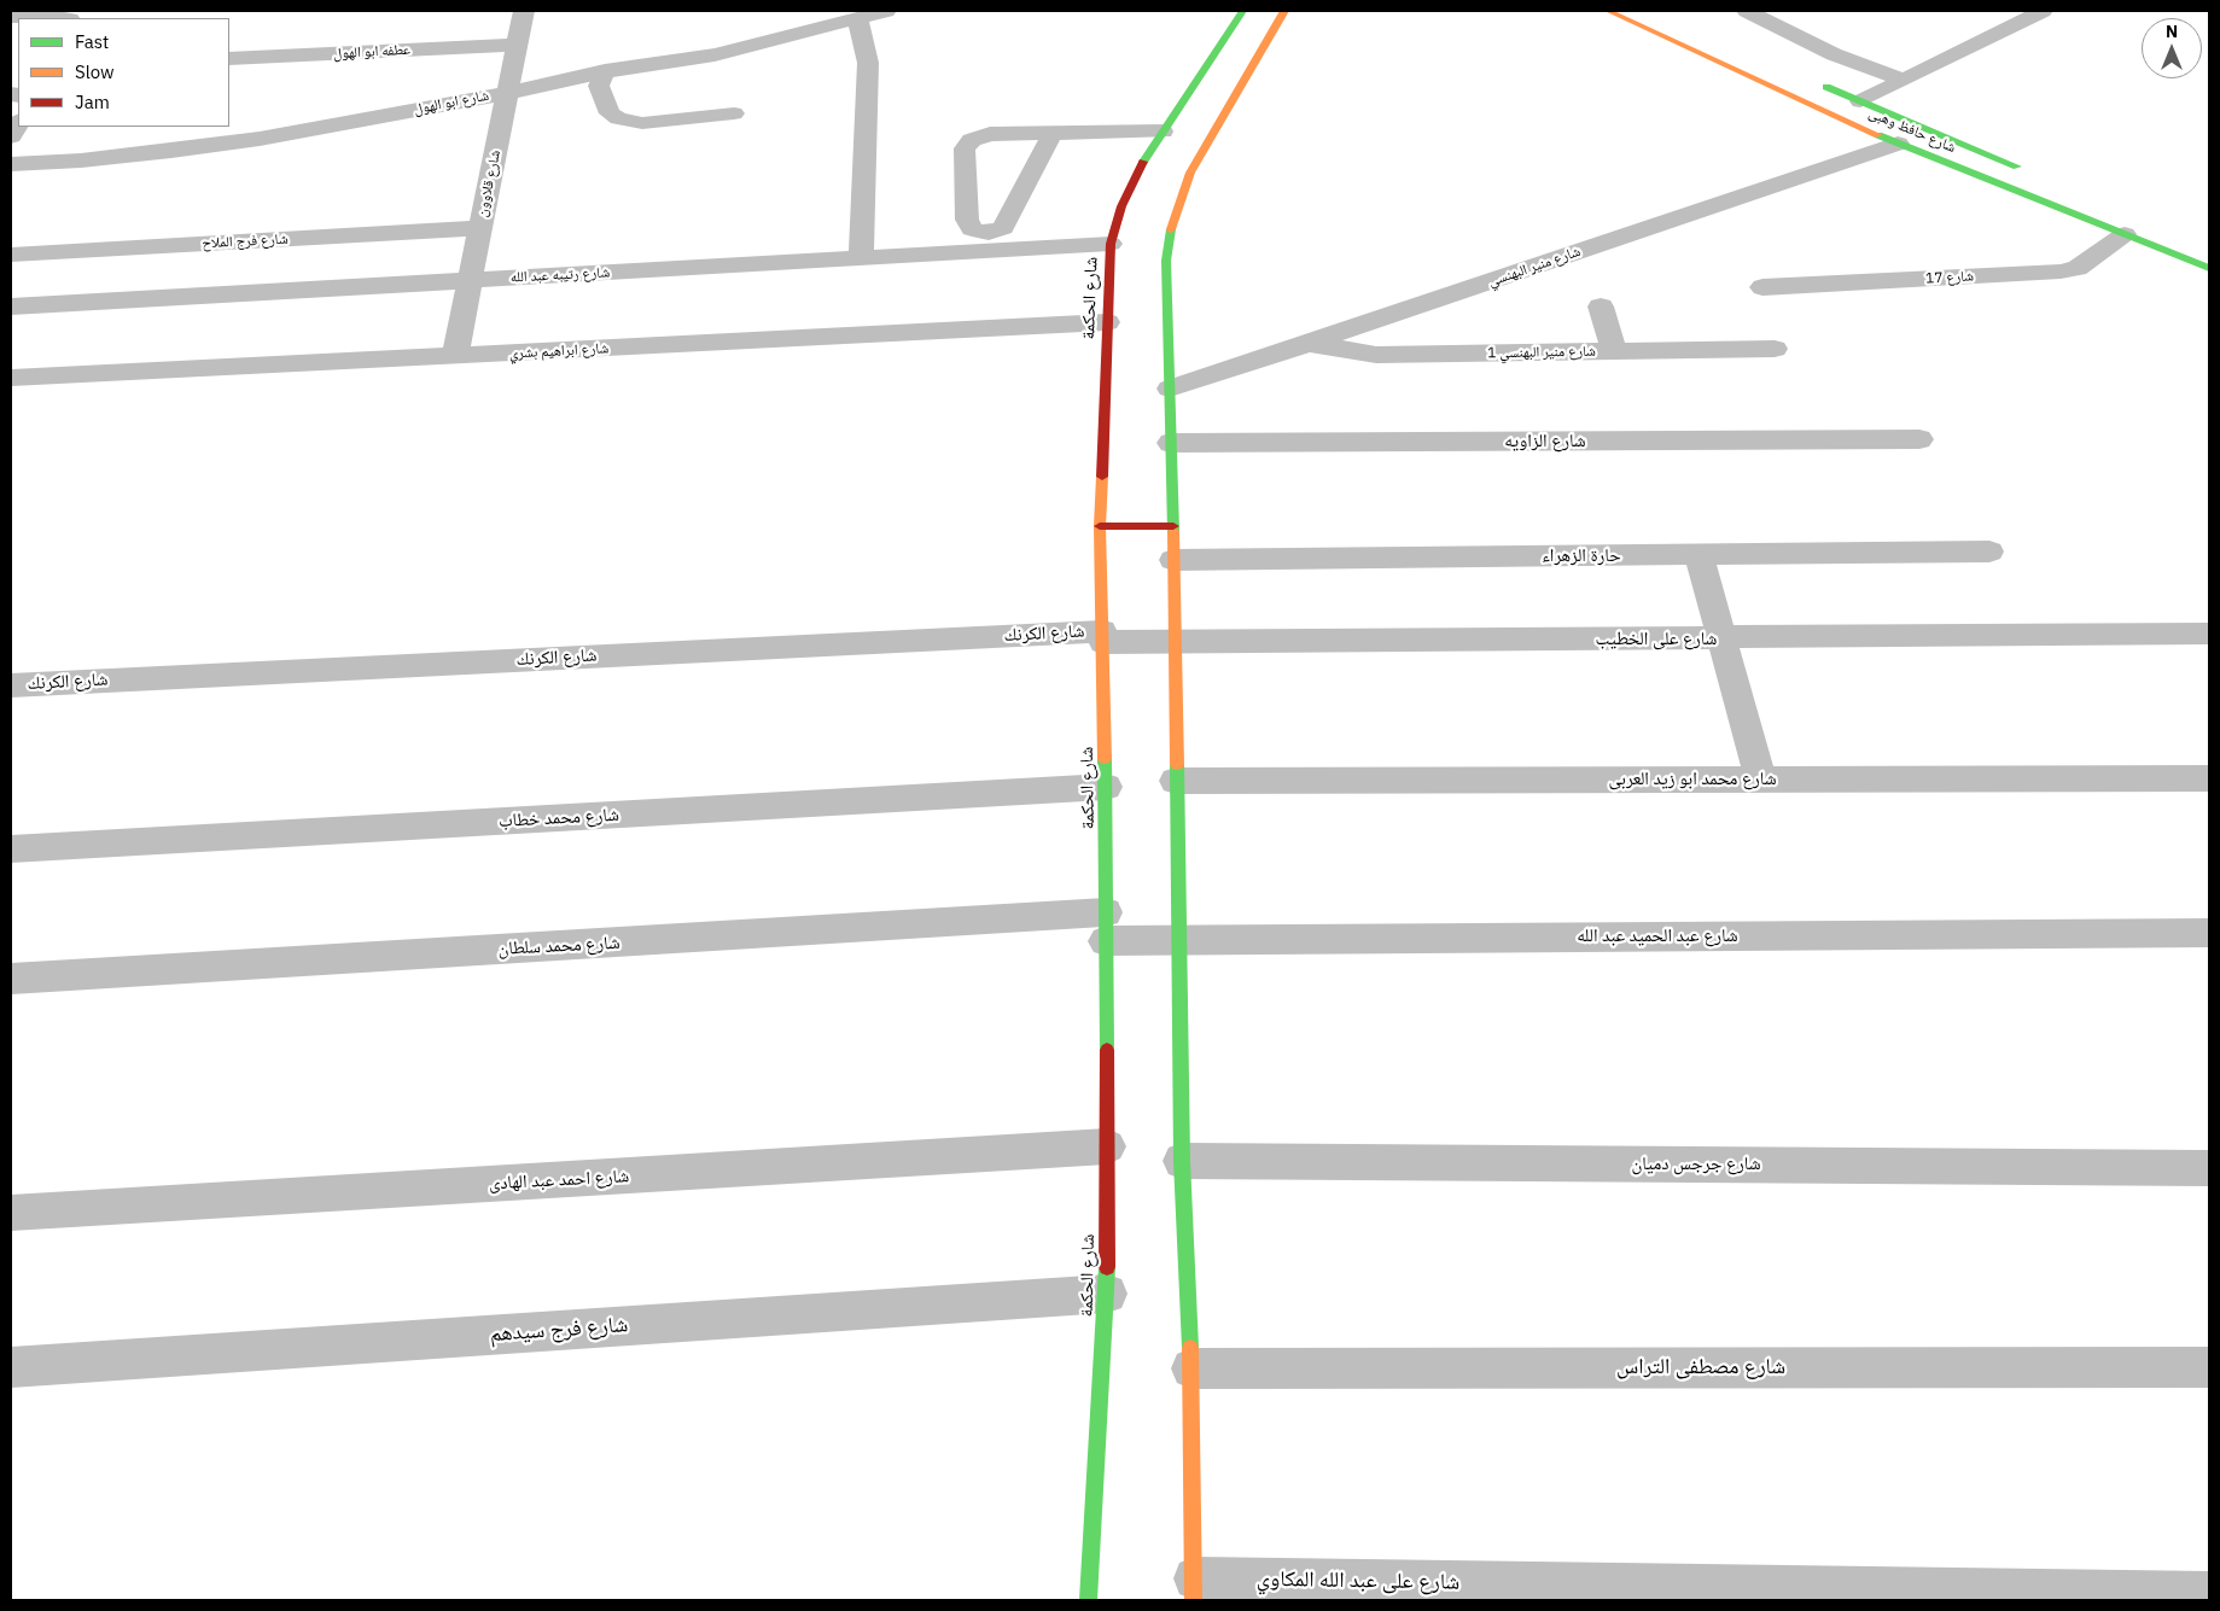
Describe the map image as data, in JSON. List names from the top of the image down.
{
  "streets": {
    "street": [
      "عطفه ابو الهول",
      "شارع ابو الهول",
      "شارع حافظ وهبى",
      "شارع قلاوون",
      "شارع فرج الملاح",
      "شارع منير البهنسي",
      "شارع رتيبه عبد الله",
      "شارع 17",
      "شارع الحكمة",
      "شارع ابراهيم بشري",
      "شارع منير البهنسي 1",
      "شارع الزاويه",
      "حارة الزهراء",
      "شارع الكرنك",
      "شارع على الخطيب",
      "شارع محمد ابو زيد العربى",
      "شارع محمد خطاب",
      "شارع عبد الحميد عبد الله",
      "شارع محمد سلطان",
      "شارع جرجس دميان",
      "شارع احمد عبد الهادى",
      "شارع فرج سيدهم",
      "شارع مصطفى التراس",
      "شارع على عبد الله المكاوي"
    ]
  },
  "crossings": [
    ["عطفه ابو الهول", "شارع قلاوون"],
    ["شارع ابو الهول", "شارع قلاوون"],
    ["شارع حافظ وهبى", "شارع منير البهنسي"],
    ["شارع حافظ وهبى", "شارع 17"],
    ["شارع قلاوون", "شارع فرج الملاح"],
    ["شارع قلاوون", "شارع رتيبه عبد الله"],
    ["شارع قلاوون", "شارع ابراهيم بشري"],
    ["شارع منير البهنسي", "شارع منير البهنسي 1"],
    ["شارع رتيبه عبد الله", "شارع الحكمة"],
    ["شارع الحكمة", "شارع ابراهيم بشري"],
    ["شارع الحكمة", "شارع الكرنك"],
    ["شارع الحكمة", "شارع على الخطيب"],
    ["شارع الحكمة", "شارع محمد خطاب"],
    ["شارع الحكمة", "شارع عبد الحميد عبد الله"],
    ["شارع الحكمة", "شارع محمد سلطان"],
    ["شارع الحكمة", "شارع احمد عبد الهادى"],
    ["شارع الحكمة", "شارع فرج سيدهم"],
    ["شارع الكرنك", "شارع على الخطيب"],
    ["شارع عبد الحميد عبد الله", "شارع محمد سلطان"]
  ],
  "legend": ["Fast", "Slow", "Jam"],
  "north": "top"
}
